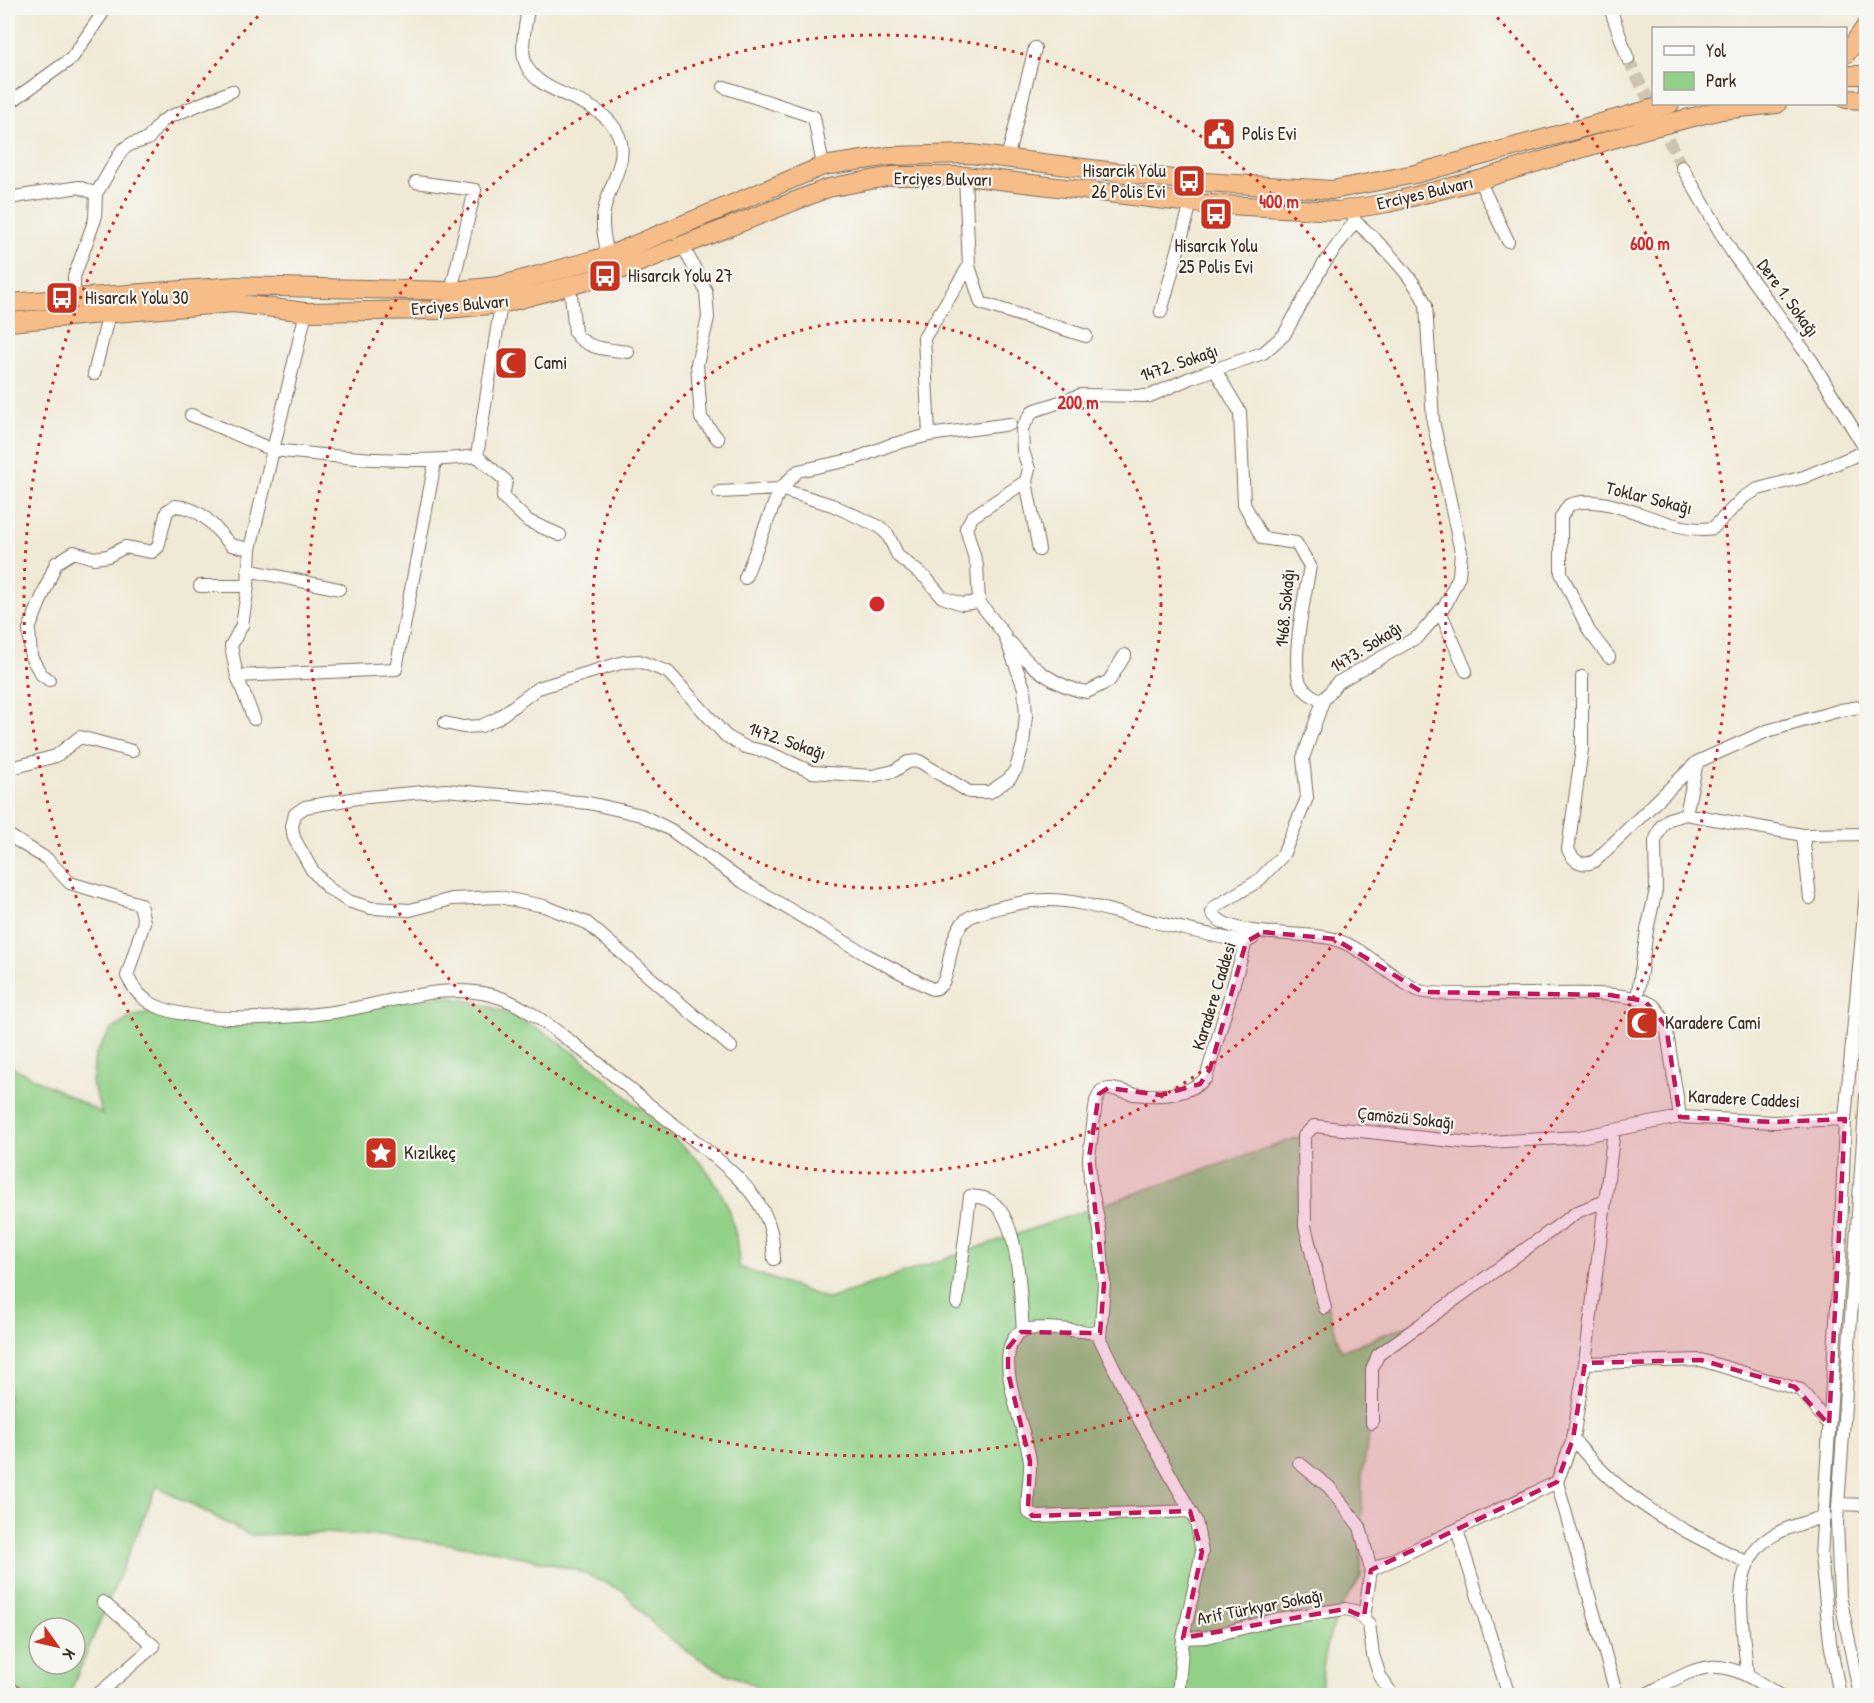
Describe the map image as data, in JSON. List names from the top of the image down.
{
  "streets": {
    "highway": ["Erciyes Bulvarı"],
    "street": [
      "Dere 1. Sokağı",
      "1472. Sokağı",
      "Toklar Sokağı",
      "1468. Sokağı",
      "1473. Sokağı",
      "Karadere Caddesi",
      "Çamözü Sokağı",
      "Arif Türkyar Sokağı"
    ]
  },
  "crossings": [
    ["Erciyes Bulvarı", "1472. Sokağı"],
    ["Erciyes Bulvarı", "1473. Sokağı"],
    ["Dere 1. Sokağı", "Toklar Sokağı"],
    ["1472. Sokağı", "1468. Sokağı"],
    ["1472. Sokağı", "1473. Sokağı"],
    ["1468. Sokağı", "1473. Sokağı"],
    ["1473. Sokağı", "Karadere Caddesi"],
    ["Karadere Caddesi", "Çamözü Sokağı"],
    ["Karadere Caddesi", "Arif Türkyar Sokağı"]
  ],
  "places": {
    "public building": ["Polis Evi"],
    "bus stop": [
      "Hisarcık Yolu 26 Polis Evi",
      "Hisarcık Yolu 25 Polis Evi",
      "Hisarcık Yolu 27",
      "Hisarcık Yolu 30"
    ],
    "mosque": ["Cami", "Karadere Cami"],
    "place": ["Kızılkeç"]
  },
  "legend": ["Yol", "Park"],
  "north": "bottom right",
  "rings": ["400 m", "600 m", "200 m"]
}
